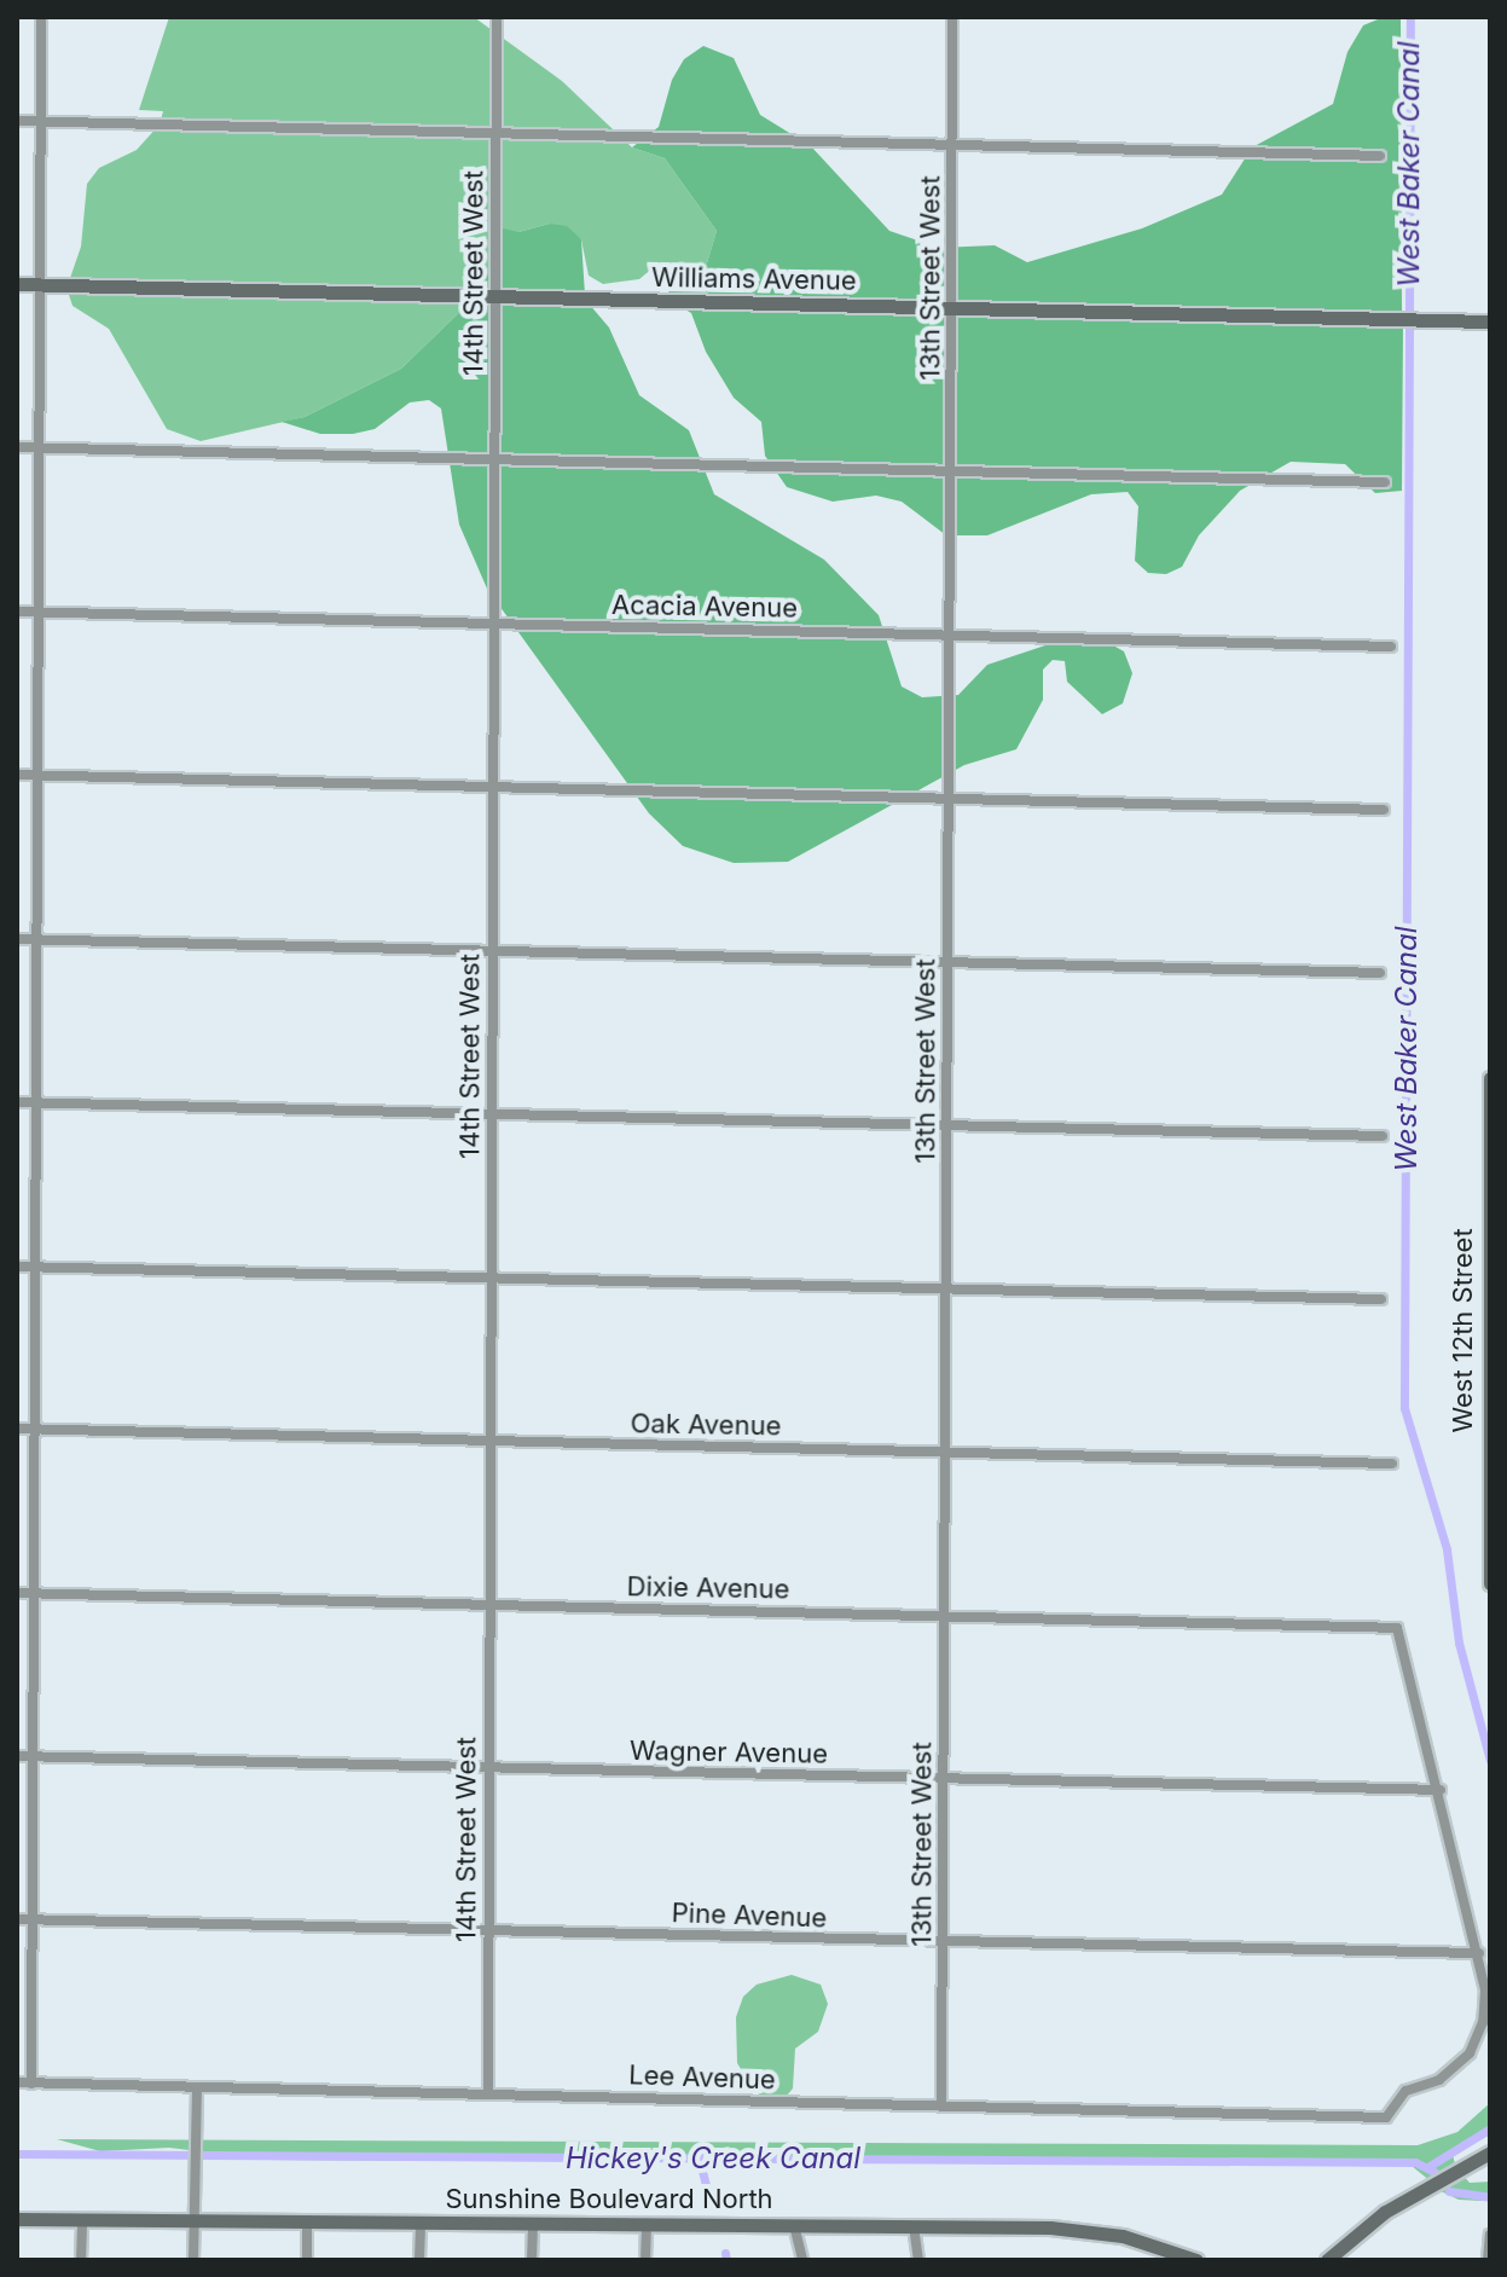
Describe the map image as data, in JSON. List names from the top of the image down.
{
  "streets": {
    "street": [
      "14th Street West",
      "13th Street West",
      "Williams Avenue",
      "Acacia Avenue",
      "West 12th Street",
      "Oak Avenue",
      "Dixie Avenue",
      "Wagner Avenue",
      "Pine Avenue",
      "Lee Avenue",
      "Sunshine Boulevard North"
    ]
  },
  "crossings": [
    ["14th Street West", "Williams Avenue"],
    ["14th Street West", "Acacia Avenue"],
    ["14th Street West", "Oak Avenue"],
    ["14th Street West", "Dixie Avenue"],
    ["14th Street West", "Wagner Avenue"],
    ["14th Street West", "Pine Avenue"],
    ["14th Street West", "Lee Avenue"],
    ["13th Street West", "Williams Avenue"],
    ["13th Street West", "Acacia Avenue"],
    ["13th Street West", "Oak Avenue"],
    ["13th Street West", "Dixie Avenue"],
    ["13th Street West", "Wagner Avenue"],
    ["13th Street West", "Pine Avenue"],
    ["13th Street West", "Lee Avenue"],
    ["Dixie Avenue", "Wagner Avenue"],
    ["Pine Avenue", "Lee Avenue"]
  ],
  "water": ["West Baker Canal", "Hickey's Creek Canal"]
}
